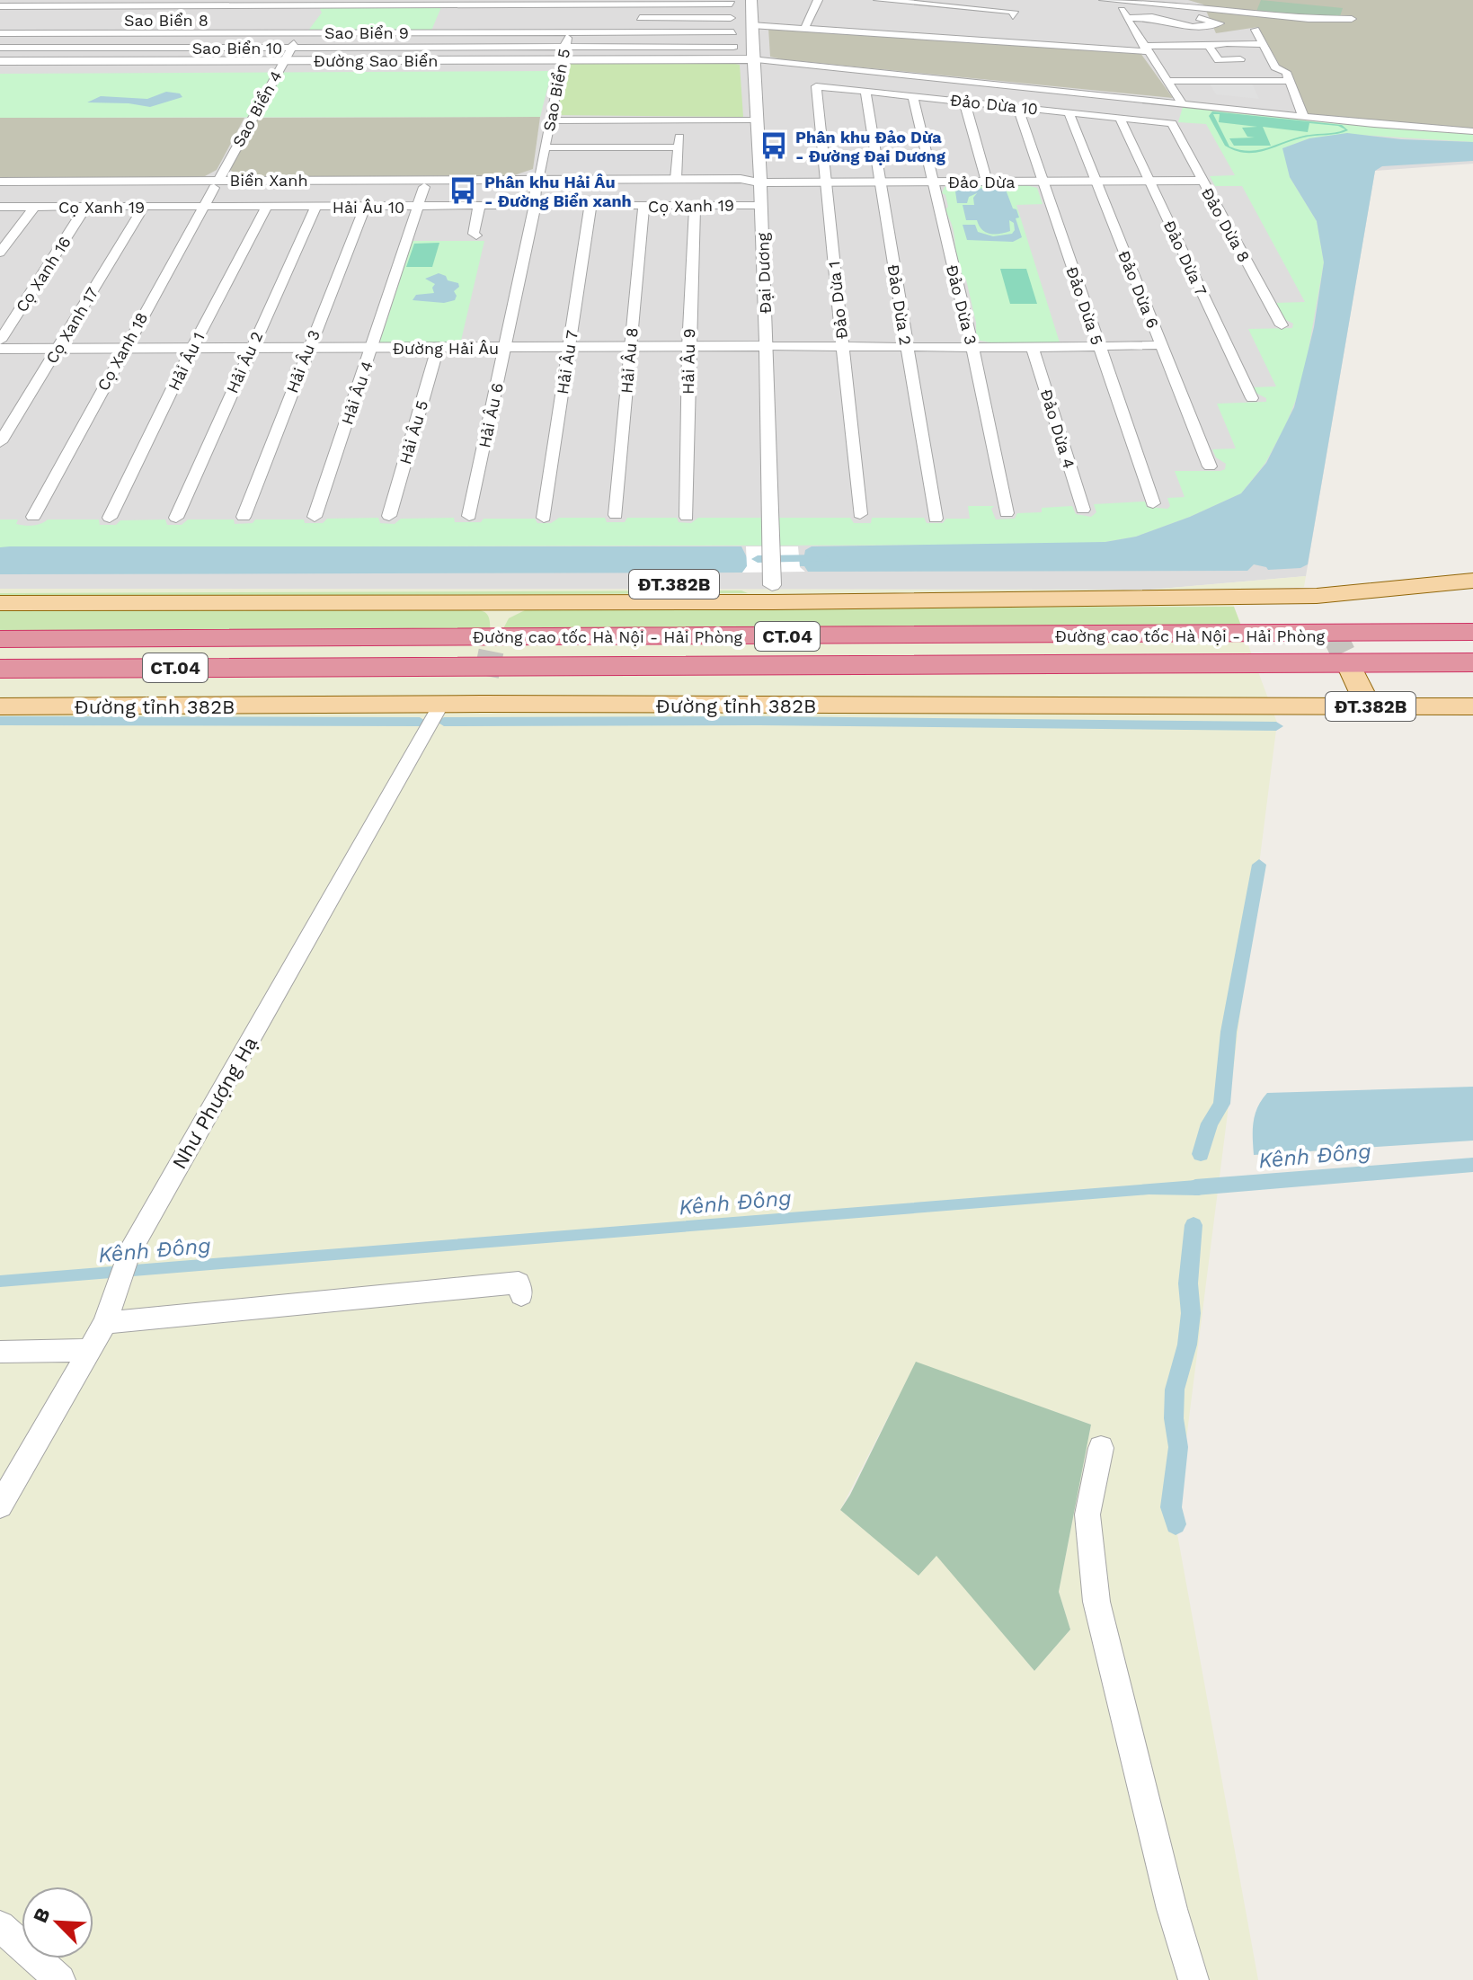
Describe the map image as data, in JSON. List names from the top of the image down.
{
  "streets": {
    "highway": ["Đường cao tốc Hà Nội - Hải Phòng", "CT.04"],
    "main road": ["ĐT.382B", "Đường tỉnh 382B"],
    "street": [
      "Sao Biển 9",
      "Sao Biển 10",
      "Đường Sao Biển",
      "Sao Biển 5",
      "Đảo Dừa 10",
      "Sao Biển 4",
      "Biển Xanh",
      "Đảo Dừa",
      "Cọ Xanh 19",
      "Hải Âu 10",
      "Đảo Dừa 8",
      "Đảo Dừa 7",
      "Đại Dương",
      "Cọ Xanh 16",
      "Đảo Dừa 6",
      "Đảo Dừa 1",
      "Đảo Dừa 2",
      "Đảo Dừa 3",
      "Đảo Dừa 5",
      "Cọ Xanh 17",
      "Đường Hải Âu",
      "Cọ Xanh 18",
      "Hải Âu 8",
      "Hải Âu 1",
      "Hải Âu 3",
      "Hải Âu 9",
      "Hải Âu 2",
      "Hải Âu 7",
      "Hải Âu 4",
      "Hải Âu 6",
      "Đảo Dừa 4",
      "Hải Âu 5",
      "Như Phượng Hạ"
    ]
  },
  "crossings": [
    ["Sao Biển 9", "Sao Biển 5"],
    ["Sao Biển 9", "Sao Biển 4"],
    ["Sao Biển 10", "Sao Biển 5"],
    ["Sao Biển 10", "Sao Biển 4"],
    ["Đường Sao Biển", "Sao Biển 5"],
    ["Đường Sao Biển", "Sao Biển 4"],
    ["Đường Sao Biển", "Đại Dương"],
    ["Sao Biển 5", "Biển Xanh"],
    ["Sao Biển 5", "Hải Âu 6"],
    ["Đảo Dừa 10", "Đảo Dừa 8"],
    ["Đảo Dừa 10", "Đảo Dừa 7"],
    ["Đảo Dừa 10", "Đảo Dừa 6"],
    ["Đảo Dừa 10", "Đảo Dừa 1"],
    ["Đảo Dừa 10", "Đảo Dừa 2"],
    ["Đảo Dừa 10", "Đảo Dừa 3"],
    ["Đảo Dừa 10", "Đảo Dừa 5"],
    ["Sao Biển 4", "Biển Xanh"],
    ["Sao Biển 4", "Cọ Xanh 18"],
    ["Biển Xanh", "Đảo Dừa"],
    ["Biển Xanh", "Đại Dương"],
    ["Biển Xanh", "Cọ Xanh 18"],
    ["Biển Xanh", "Hải Âu 4"],
    ["Biển Xanh", "Hải Âu 6"],
    ["Đảo Dừa", "Đảo Dừa 8"],
    ["Đảo Dừa", "Đảo Dừa 7"],
    ["Đảo Dừa", "Đại Dương"],
    ["Đảo Dừa", "Đảo Dừa 6"],
    ["Đảo Dừa", "Đảo Dừa 1"],
    ["Đảo Dừa", "Đảo Dừa 2"],
    ["Đảo Dừa", "Đảo Dừa 3"],
    ["Đảo Dừa", "Đảo Dừa 5"],
    ["Cọ Xanh 19", "Hải Âu 10"],
    ["Cọ Xanh 19", "Đại Dương"],
    ["Cọ Xanh 19", "Cọ Xanh 16"],
    ["Cọ Xanh 19", "Cọ Xanh 17"],
    ["Cọ Xanh 19", "Cọ Xanh 18"],
    ["Cọ Xanh 19", "Hải Âu 8"],
    ["Cọ Xanh 19", "Hải Âu 9"],
    ["Cọ Xanh 19", "Hải Âu 7"],
    ["Cọ Xanh 19", "Hải Âu 6"],
    ["Hải Âu 10", "Cọ Xanh 18"],
    ["Hải Âu 10", "Hải Âu 1"],
    ["Hải Âu 10", "Hải Âu 3"],
    ["Hải Âu 10", "Hải Âu 2"],
    ["Hải Âu 10", "Hải Âu 4"],
    ["Hải Âu 10", "Hải Âu 6"],
    ["Đại Dương", "Đường Hải Âu"],
    ["Đại Dương", "ĐT.382B"],
    ["Cọ Xanh 17", "Đường Hải Âu"],
    ["Đường Hải Âu", "Cọ Xanh 18"],
    ["Đường Hải Âu", "Hải Âu 8"],
    ["Đường Hải Âu", "Hải Âu 1"],
    ["Đường Hải Âu", "Hải Âu 3"],
    ["Đường Hải Âu", "Hải Âu 9"],
    ["Đường Hải Âu", "Hải Âu 2"],
    ["Đường Hải Âu", "Hải Âu 7"],
    ["Đường Hải Âu", "Hải Âu 4"],
    ["Đường Hải Âu", "Hải Âu 6"],
    ["Đường Hải Âu", "Hải Âu 5"],
    ["Đường tỉnh 382B", "Như Phượng Hạ"]
  ],
  "water": ["Kênh Đông"],
  "places": {
    "bus stop": ["Phân khu Đảo Dừa - Đường Đại Dương", "Phân khu Hải Âu - Đường Biển xanh"]
  },
  "north": "top left"
}
